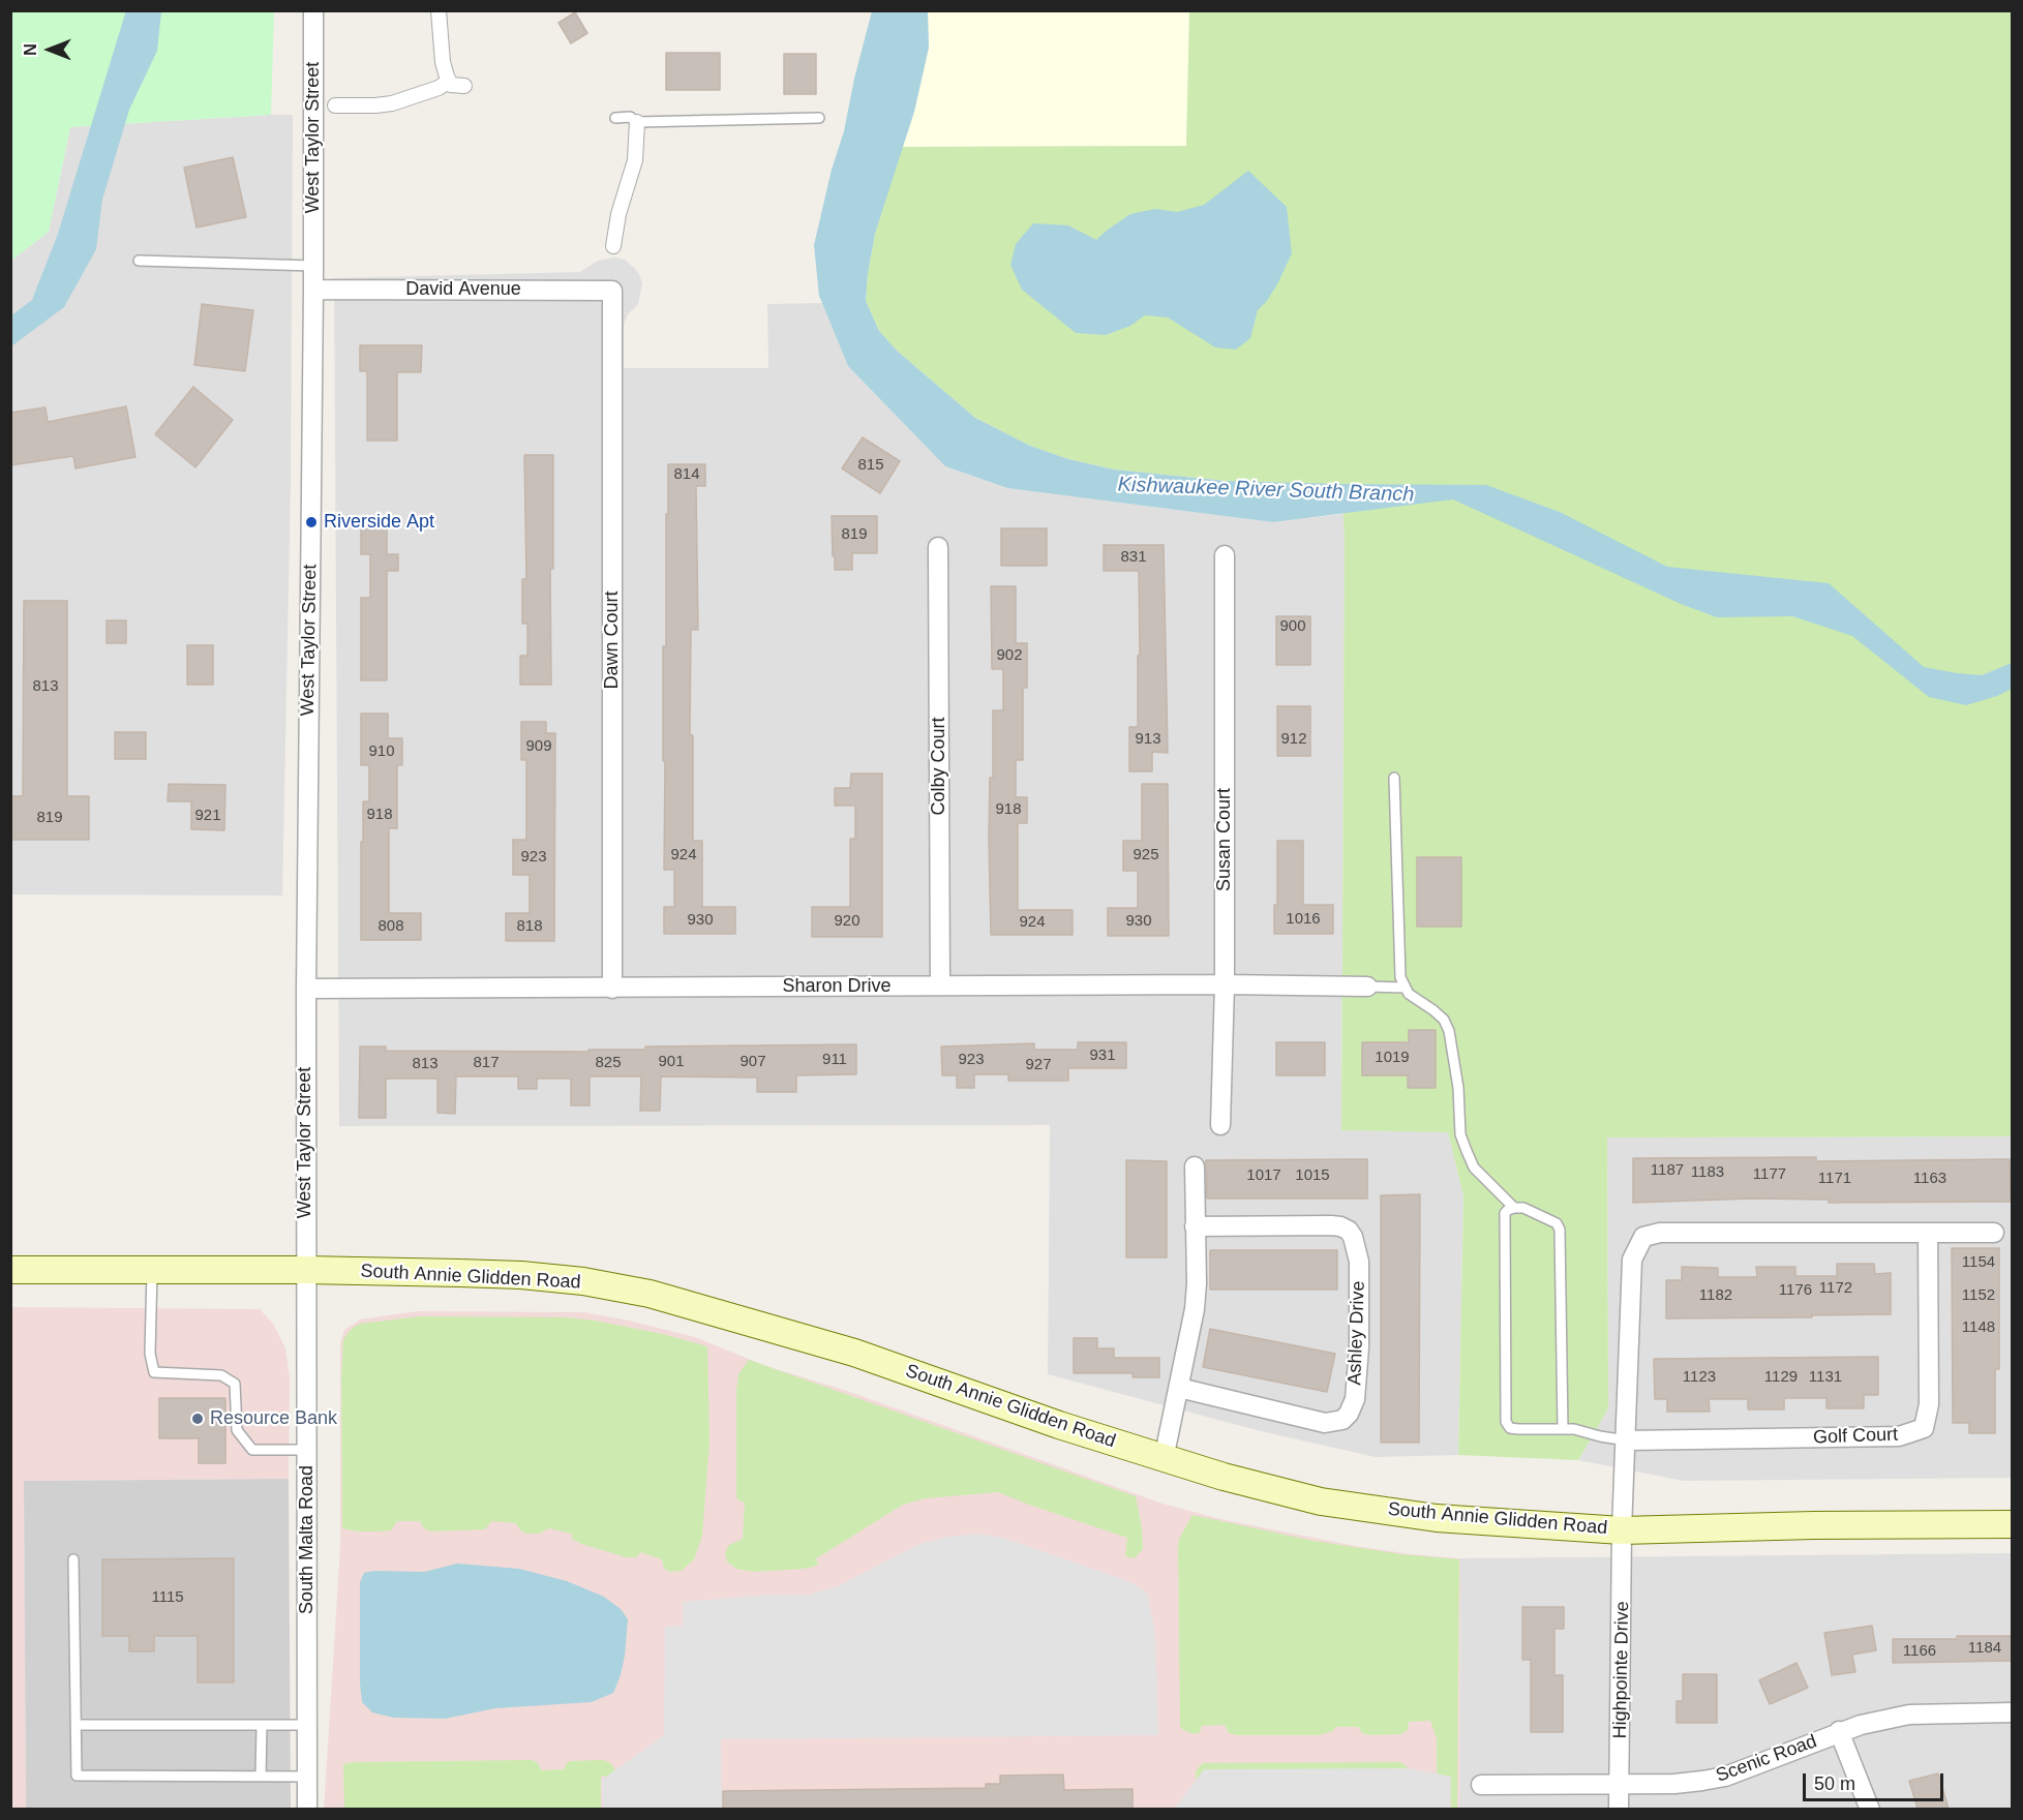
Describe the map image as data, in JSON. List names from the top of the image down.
{
  "streets": {
    "main road": ["South Annie Glidden Road"],
    "street": [
      "West Taylor Street",
      "David Avenue",
      "Dawn Court",
      "Colby Court",
      "Susan Court",
      "Sharon Drive",
      "Ashley Drive",
      "Golf Court",
      "South Malta Road",
      "Highpointe Drive",
      "Scenic Road"
    ]
  },
  "crossings": [
    ["West Taylor Street", "David Avenue"],
    ["West Taylor Street", "Sharon Drive"],
    ["West Taylor Street", "South Annie Glidden Road"],
    ["West Taylor Street", "South Malta Road"],
    ["David Avenue", "Dawn Court"],
    ["Dawn Court", "Sharon Drive"],
    ["Colby Court", "Sharon Drive"],
    ["Susan Court", "Sharon Drive"],
    ["South Annie Glidden Road", "South Malta Road"],
    ["South Annie Glidden Road", "Highpointe Drive"],
    ["Highpointe Drive", "Scenic Road"]
  ],
  "water": ["Kishwaukee River South Branch"],
  "places": ["Riverside Apt", "Resource Bank"],
  "house_numbers": [
    "815",
    "814",
    "819",
    "831",
    "900",
    "902",
    "813",
    "913",
    "912",
    "909",
    "910",
    "918",
    "918",
    "921",
    "819",
    "924",
    "925",
    "923",
    "1016",
    "930",
    "920",
    "930",
    "924",
    "808",
    "818",
    "931",
    "1019",
    "911",
    "923",
    "901",
    "907",
    "817",
    "825",
    "813",
    "927",
    "1187",
    "1183",
    "1177",
    "1017",
    "1015",
    "1171",
    "1163",
    "1154",
    "1172",
    "1176",
    "1182",
    "1152",
    "1148",
    "1123",
    "1129",
    "1131",
    "1115",
    "1184",
    "1166"
  ],
  "scale_bar": "50 m",
  "north": "left"
}
